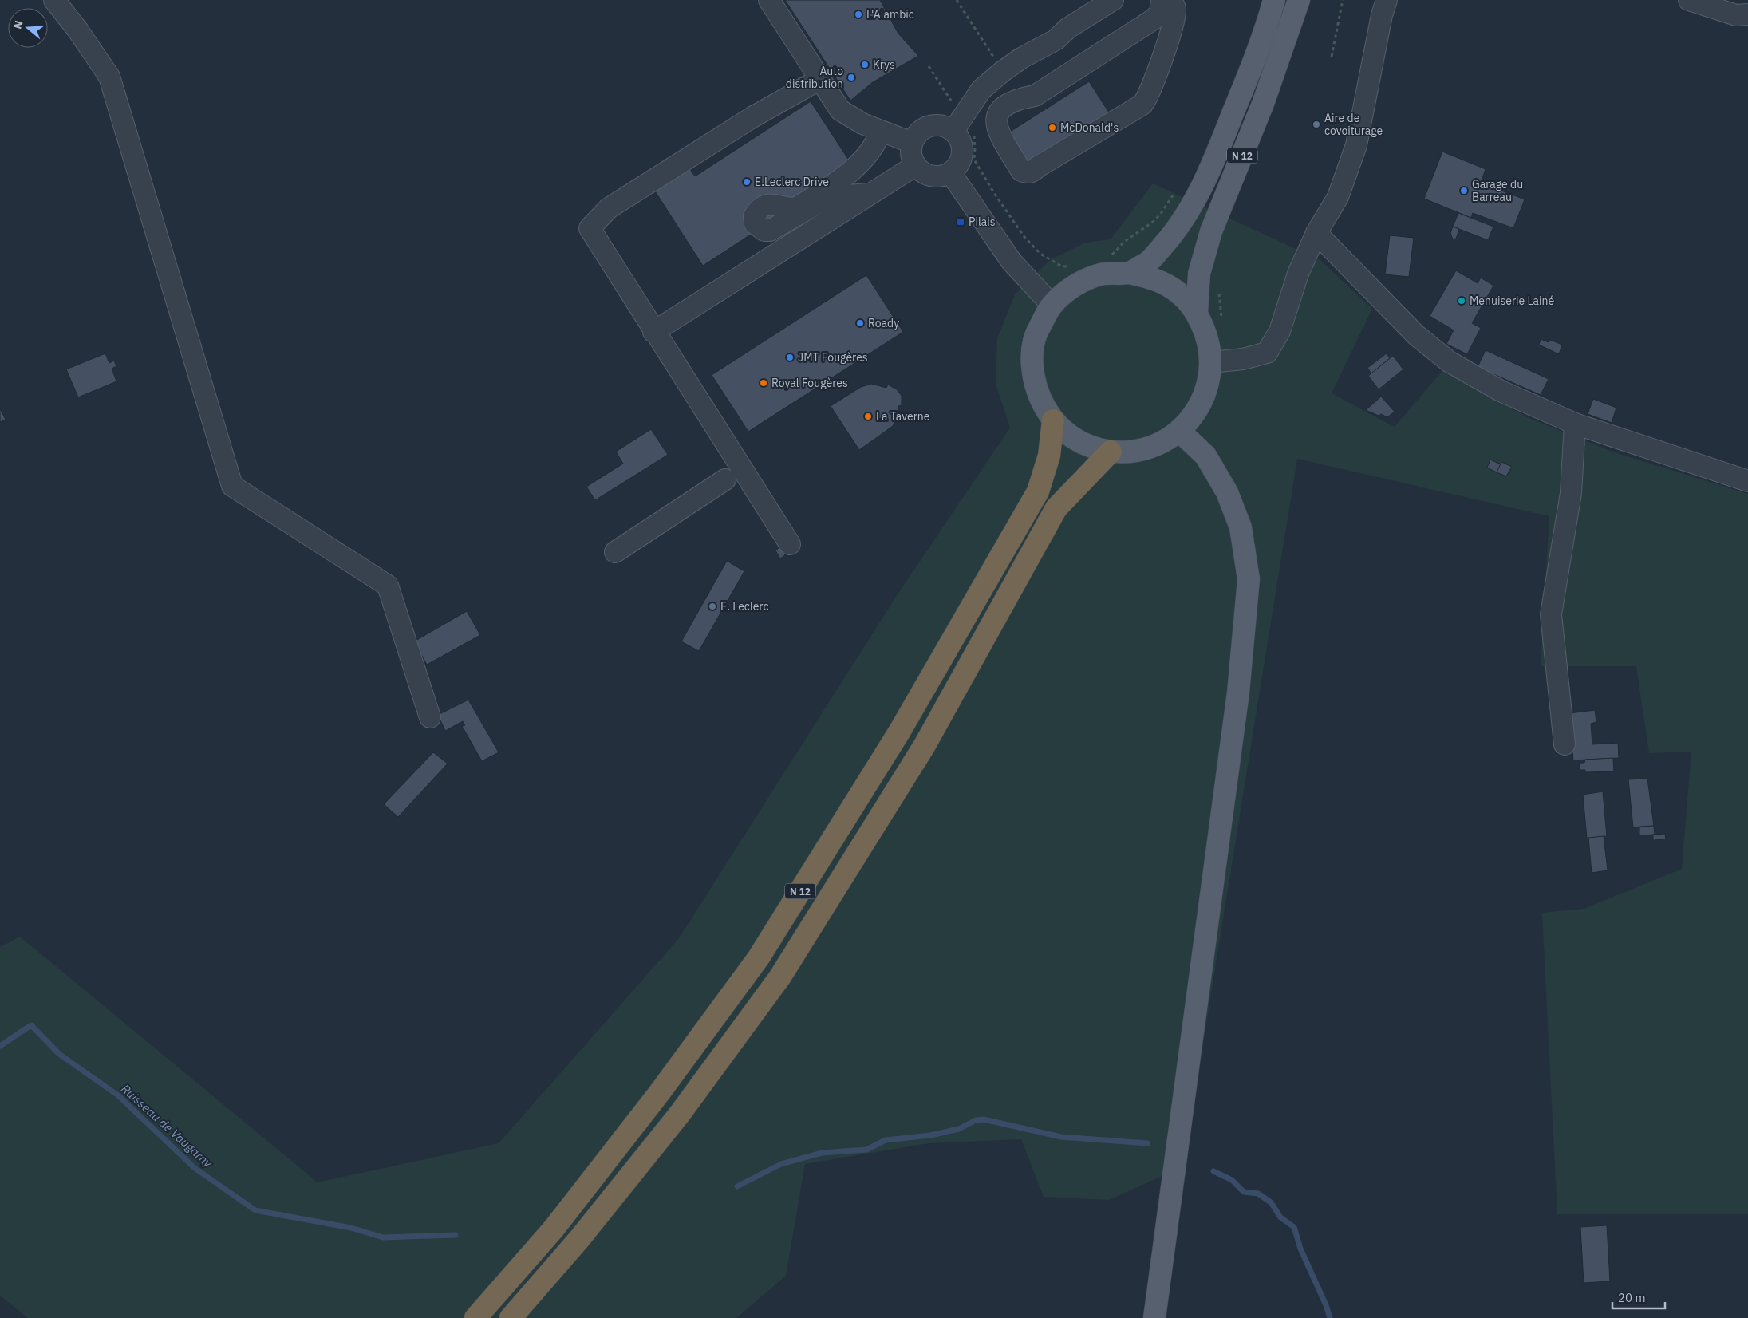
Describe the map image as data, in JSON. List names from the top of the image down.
{
  "streets": {
    "highway": ["N 12"]
  },
  "water": ["Ruisseau de Vaugarny"],
  "places": {
    "other": [
      "L'Alambic",
      "Krys",
      "Auto distribution",
      "Aire de covoiturage",
      "McDonald's",
      "E.Leclerc Drive",
      "Garage du Barreau",
      "Menuiserie Lainé",
      "Roady",
      "JMT Fougères",
      "Royal Fougères",
      "La Taverne",
      "E. Leclerc"
    ],
    "transit": ["Pilais"]
  },
  "scale_bar": "20 m",
  "north": "left"
}
